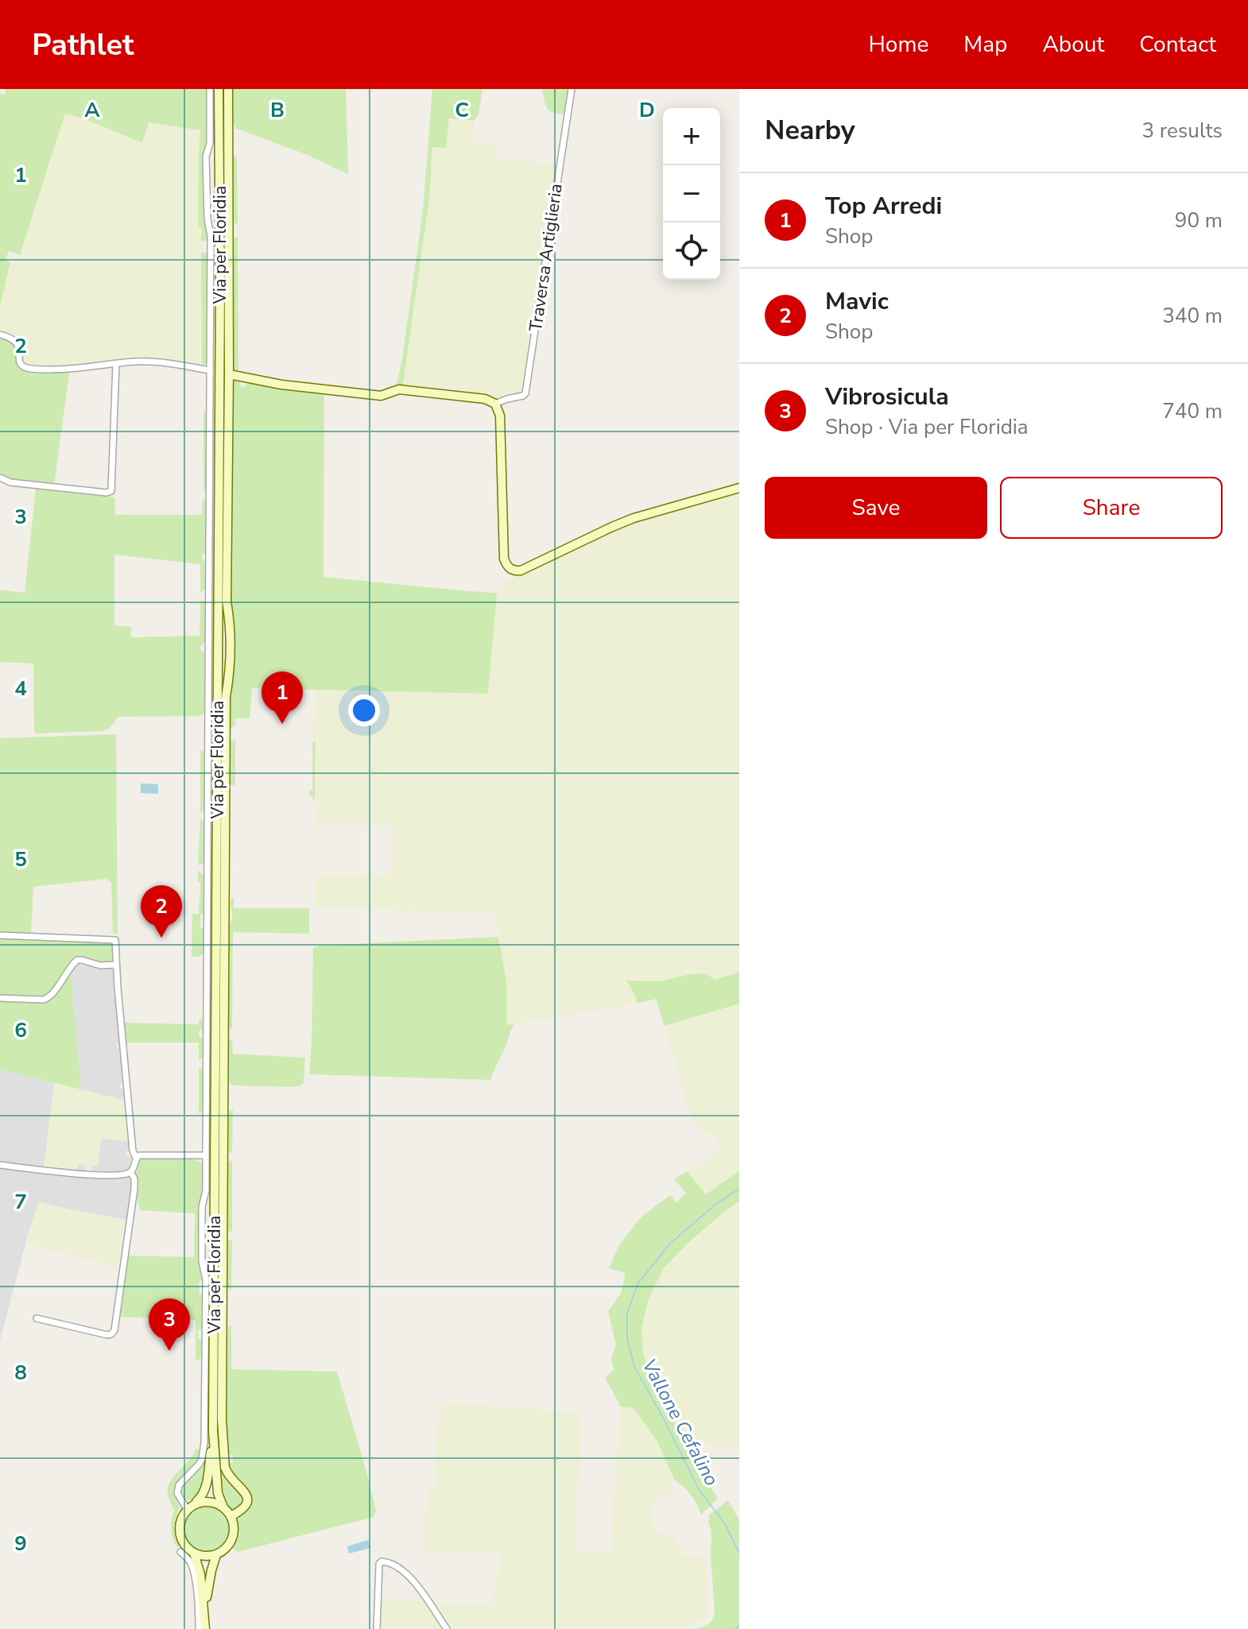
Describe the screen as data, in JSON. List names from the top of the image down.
{
  "streets": {
    "street": ["Via per Floridia", "Traversa Artiglieria"]
  },
  "water": ["Vallone Cefalino"],
  "page": {
    "header": "Pathlet",
    "nav": [
      "Home",
      "Map",
      "About",
      "Contact"
    ],
    "heading": ["Nearby", "3 results"],
    "map_buttons": ["+", "−"],
    "list": [
      {
        "mark": "1",
        "name": "Top Arredi",
        "note": "Shop",
        "value": "90 m"
      },
      {
        "mark": "2",
        "name": "Mavic",
        "note": "Shop",
        "value": "340 m"
      },
      {
        "mark": "3",
        "name": "Vibrosicula",
        "note": "Shop · Via per Floridia",
        "value": "740 m"
      }
    ],
    "buttons": ["Save", "Share"],
    "pins": ["1", "2", "3"]
  },
  "grid": {
    "columns": [
      "A",
      "B",
      "C",
      "D"
    ],
    "rows": [
      "1",
      "2",
      "3",
      "4",
      "5",
      "6",
      "7",
      "8",
      "9"
    ]
  }
}
